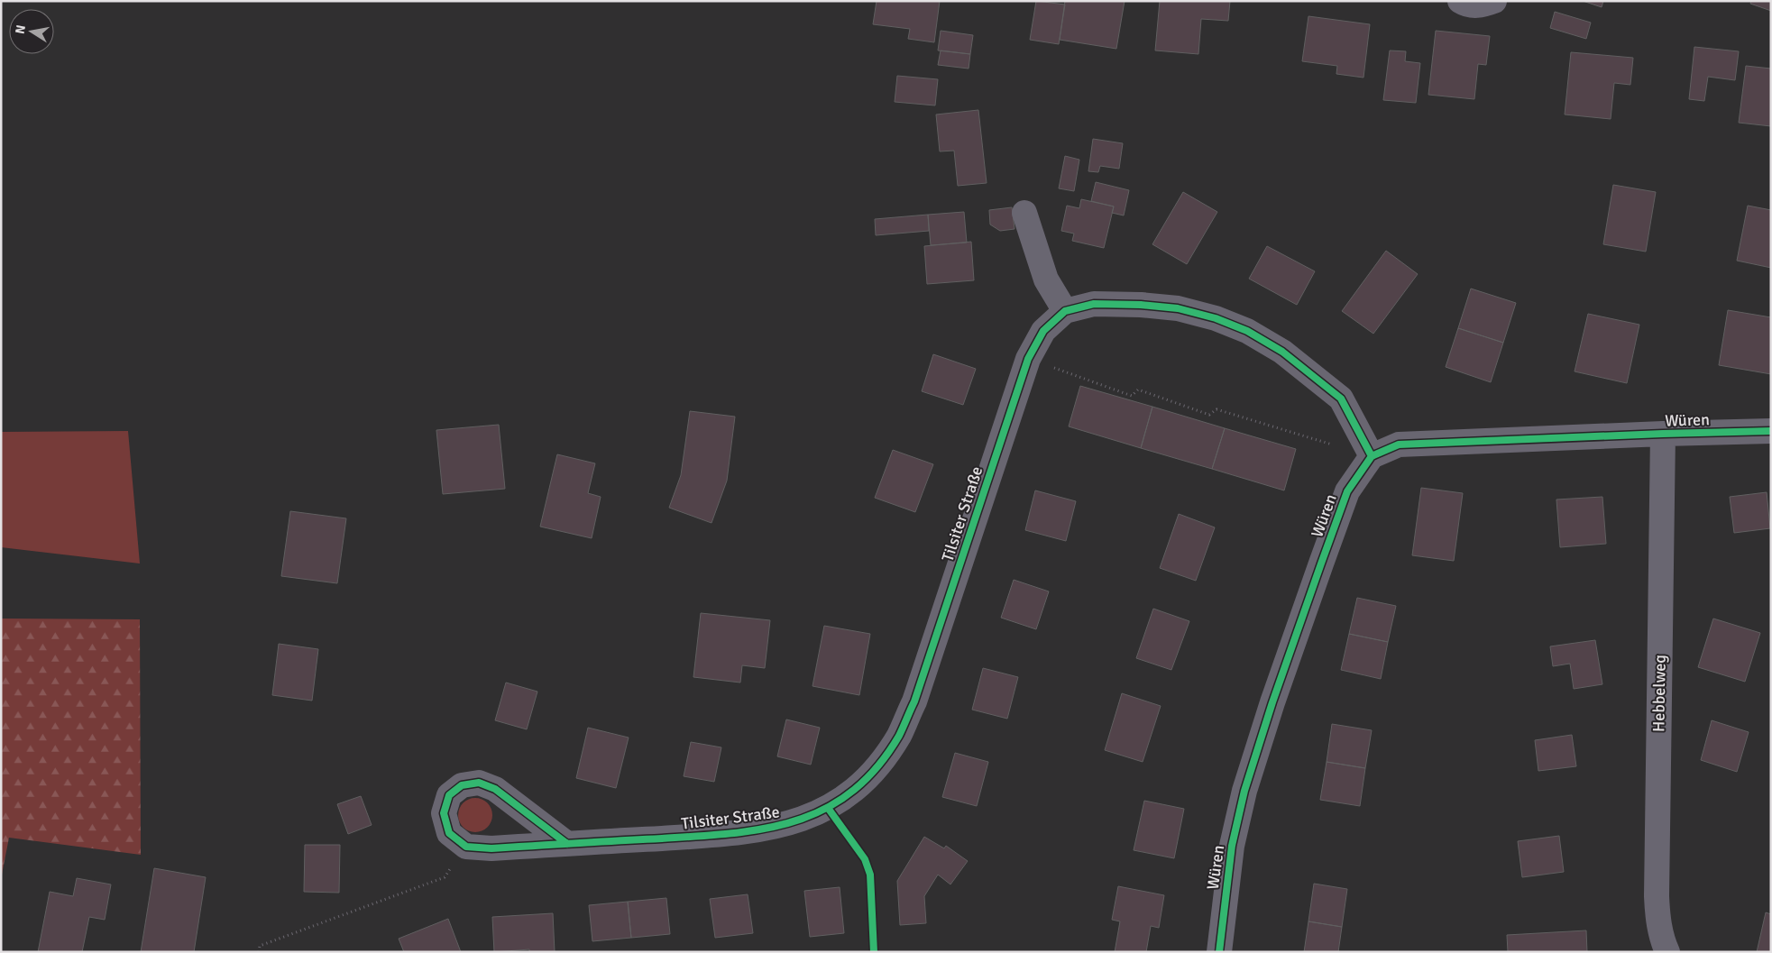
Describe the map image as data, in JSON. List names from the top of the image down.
{
  "streets": {
    "street": ["Würen", "Tilsiter Straße", "Hebbelweg"]
  },
  "crossings": [
    ["Würen", "Tilsiter Straße"],
    ["Würen", "Hebbelweg"]
  ],
  "north": "left"
}
